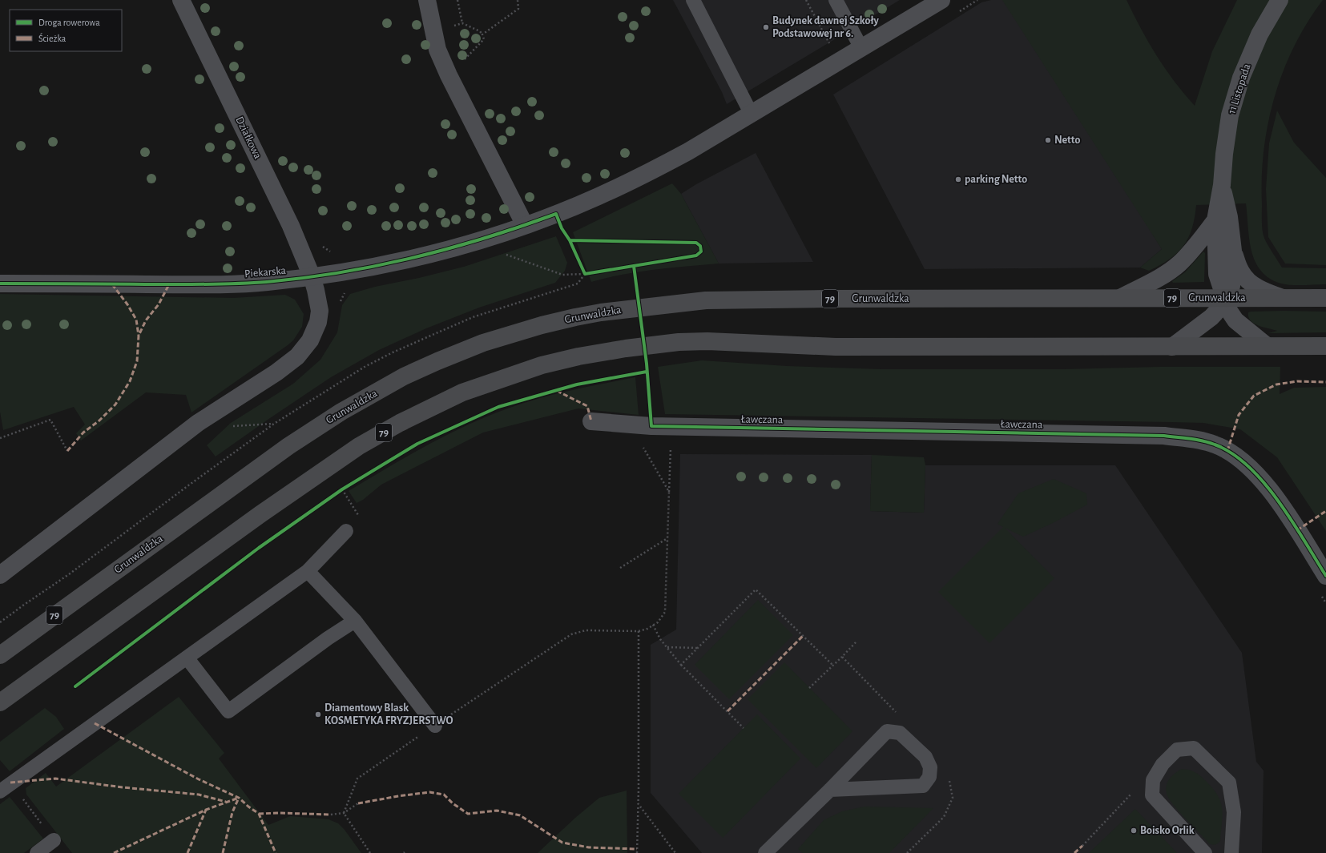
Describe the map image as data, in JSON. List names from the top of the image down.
{
  "streets": {
    "main road": ["79", "Grunwaldzka"],
    "street": [
      "11 Listopada",
      "Działkowa",
      "Piekarska",
      "Ławczana"
    ]
  },
  "crossings": [
    ["11 Listopada", "79"],
    ["11 Listopada", "Grunwaldzka"],
    ["Działkowa", "Piekarska"],
    ["79", "Grunwaldzka"]
  ],
  "places": [
    "Budynek dawnej Szkoły Podstawowej nr 6.",
    "Netto",
    "parking Netto",
    "Diamentowy Blask KOSMETYKA FRYZJERSTWO",
    "Boisko Orlik"
  ],
  "legend": ["Droga rowerowa", "Ścieżka"]
}
